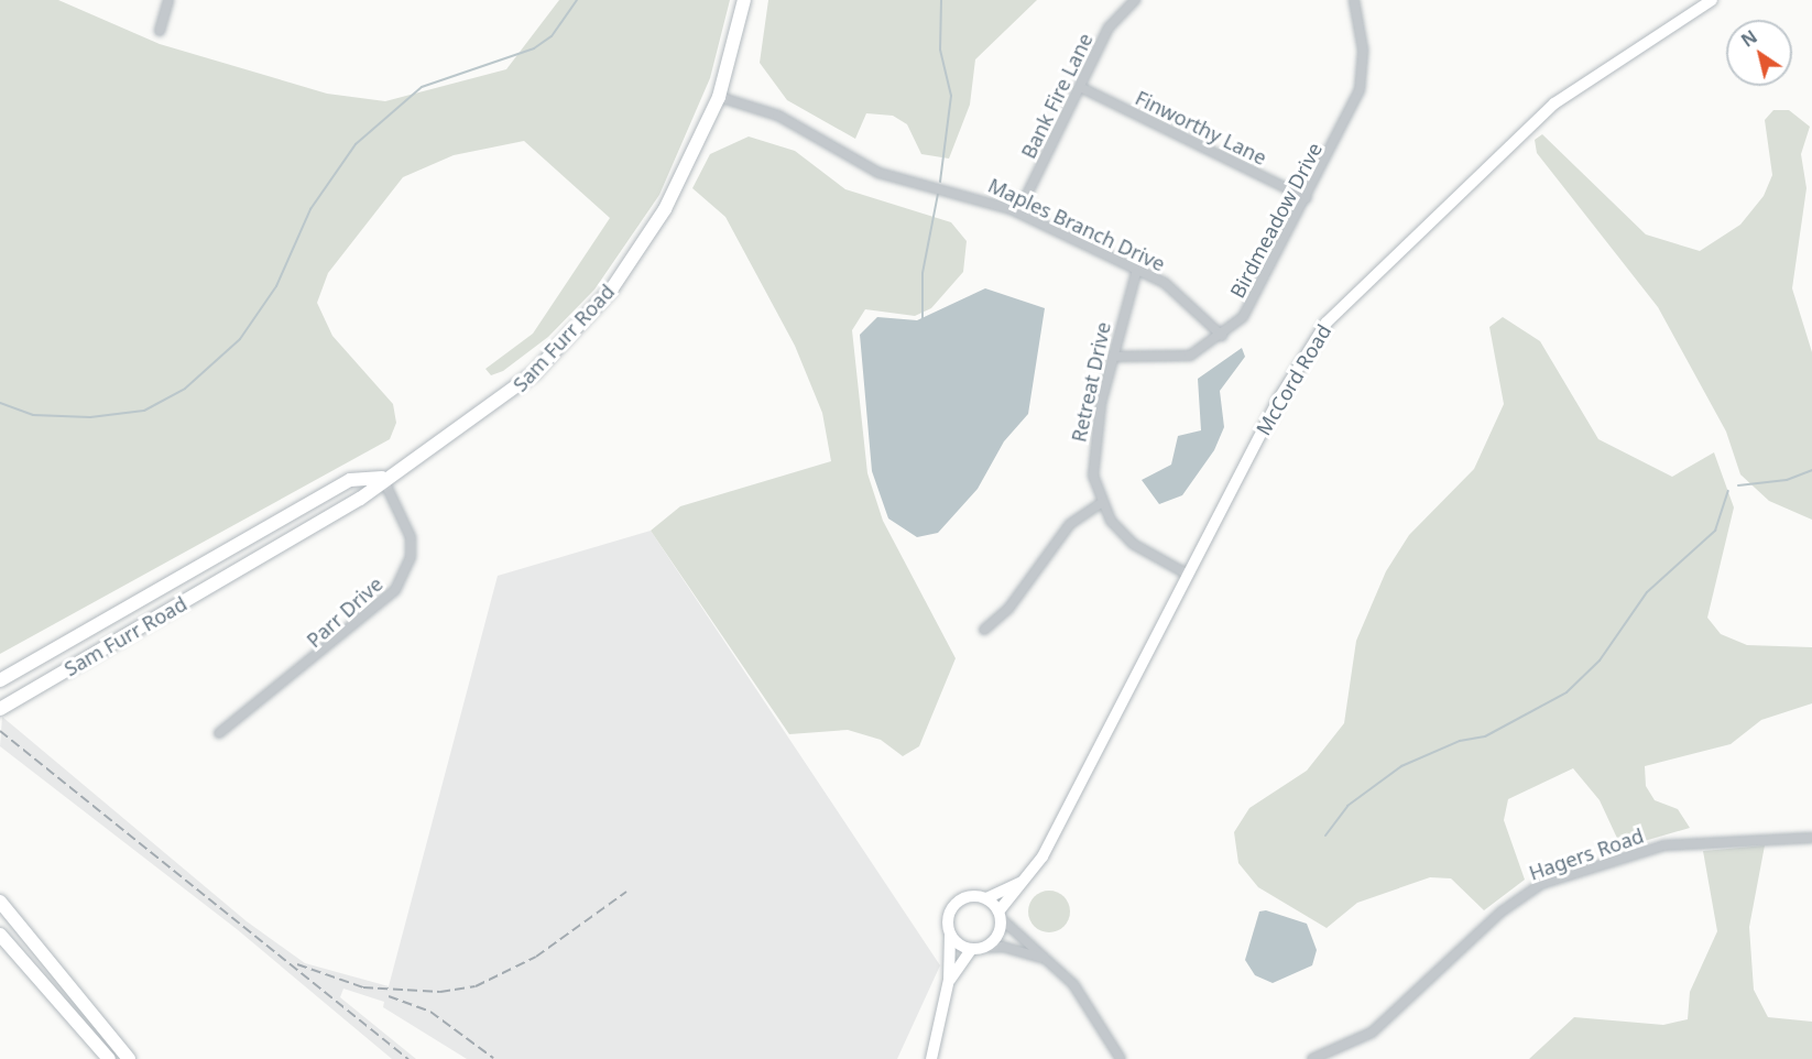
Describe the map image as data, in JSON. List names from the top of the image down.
{
  "streets": {
    "main road": ["Sam Furr Road"],
    "street": [
      "Bank Fire Lane",
      "Finworthy Lane",
      "Birdmeadow Drive",
      "Maples Branch Drive",
      "McCord Road",
      "Retreat Drive",
      "Parr Drive",
      "Hagers Road"
    ]
  },
  "crossings": [
    ["Bank Fire Lane", "Finworthy Lane"],
    ["Bank Fire Lane", "Maples Branch Drive"],
    ["Finworthy Lane", "Birdmeadow Drive"],
    ["Birdmeadow Drive", "Maples Branch Drive"],
    ["Birdmeadow Drive", "Retreat Drive"],
    ["Maples Branch Drive", "Sam Furr Road"],
    ["Maples Branch Drive", "Retreat Drive"],
    ["Sam Furr Road", "Parr Drive"]
  ],
  "north": "top left"
}
